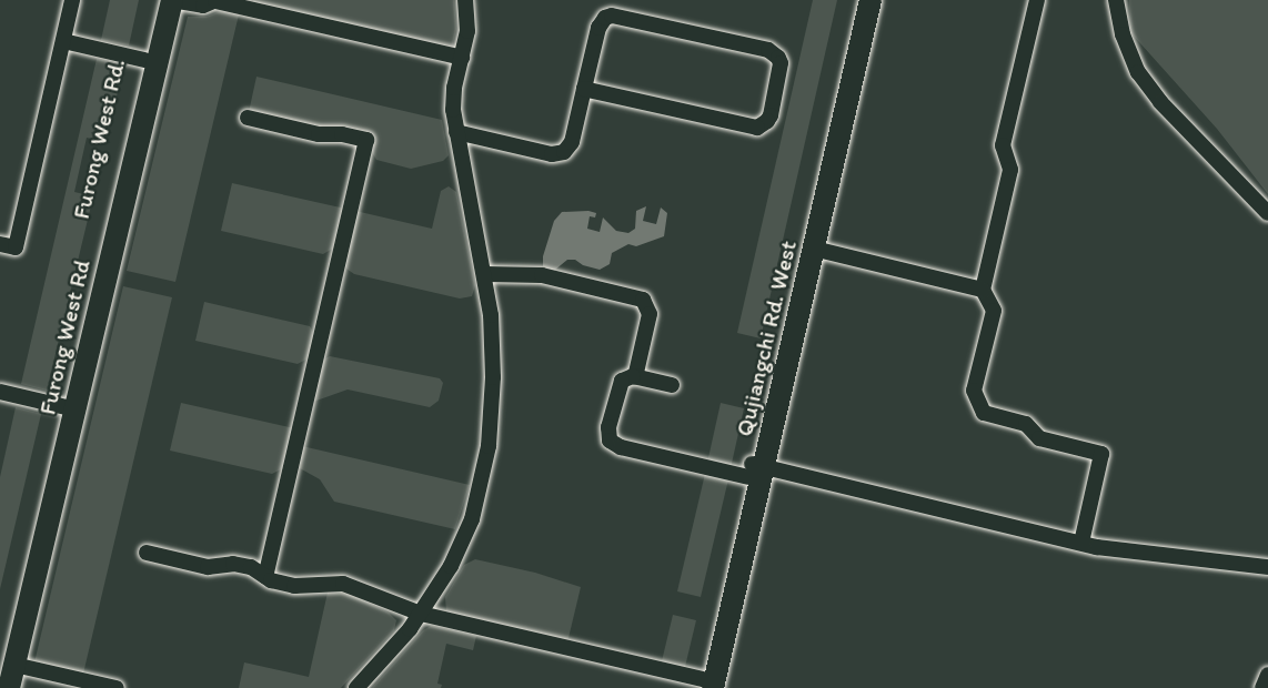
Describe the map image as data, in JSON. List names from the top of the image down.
{
  "streets": {
    "street": ["Furong West Rd.", "Furong West Rd", "Qujiangchi Rd. West"]
  },
  "crossings": [
    ["Furong West Rd.", "Furong West Rd"]
  ]
}
